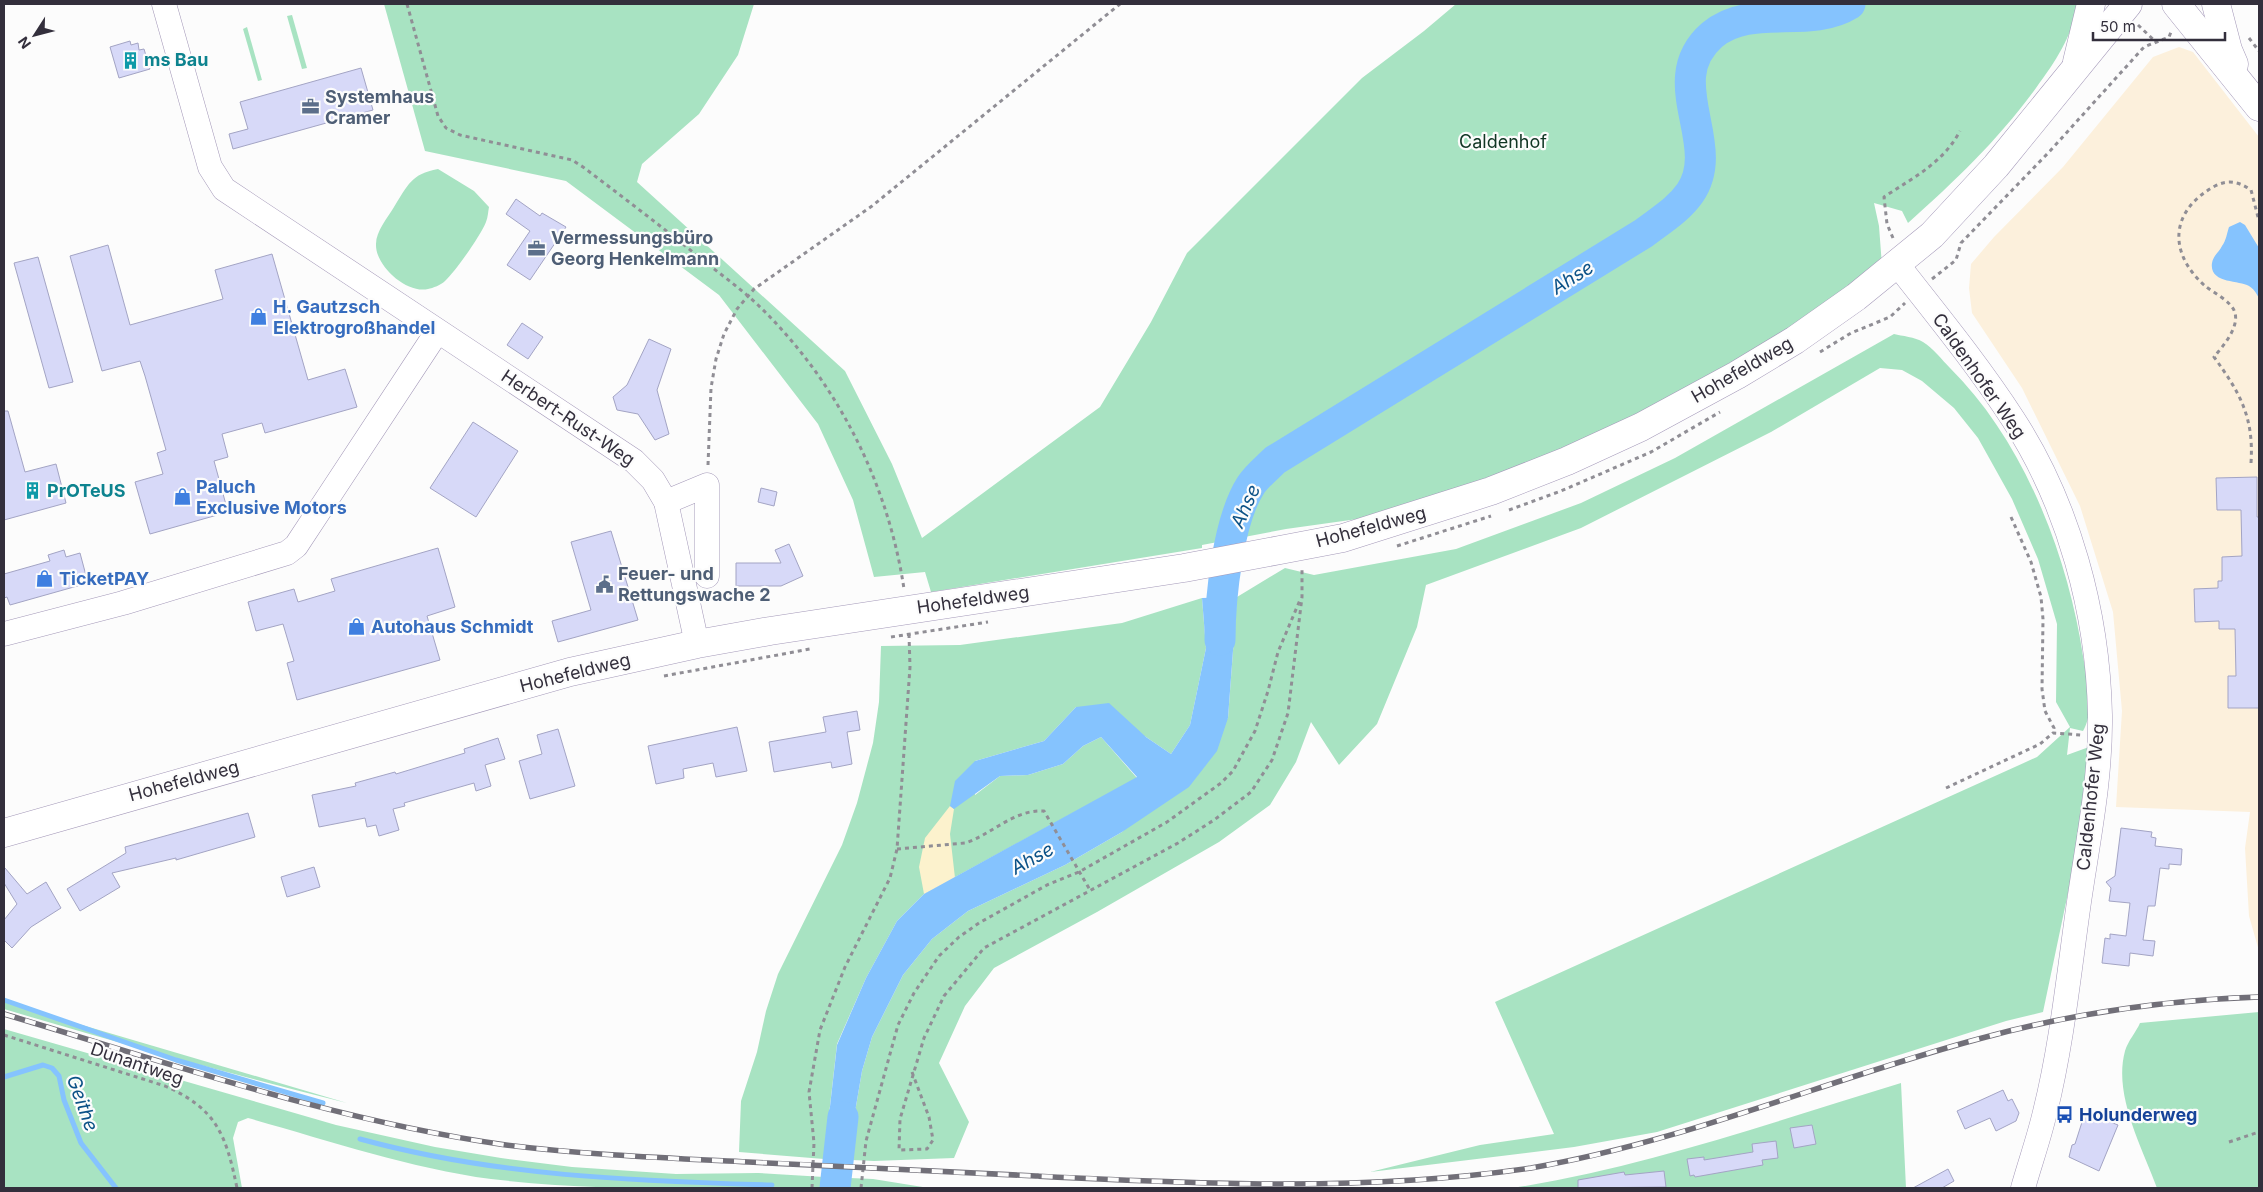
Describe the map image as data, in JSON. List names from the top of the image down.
{
  "streets": {
    "main road": ["Hohefeldweg"],
    "street": ["Caldenhofer Weg", "Herbert-Rust-Weg"],
    "path": ["Dunantweg"]
  },
  "crossings": [
    ["Hohefeldweg", "Caldenhofer Weg"],
    ["Hohefeldweg", "Herbert-Rust-Weg"]
  ],
  "water": ["Ahse", "Geithe"],
  "parks": ["Caldenhof"],
  "places": {
    "building": ["ms Bau", "PrOTeUS"],
    "office": ["Systemhaus Cramer", "Vermessungsbüro Georg Henkelmann"],
    "shop": [
      "H. Gautzsch Elektrogroßhandel",
      "Paluch Exclusive Motors",
      "TicketPAY",
      "Autohaus Schmidt"
    ],
    "public building": ["Feuer- und Rettungswache 2"],
    "bus stop": ["Holunderweg"]
  },
  "scale_bar": "50 m",
  "north": "bottom left"
}
